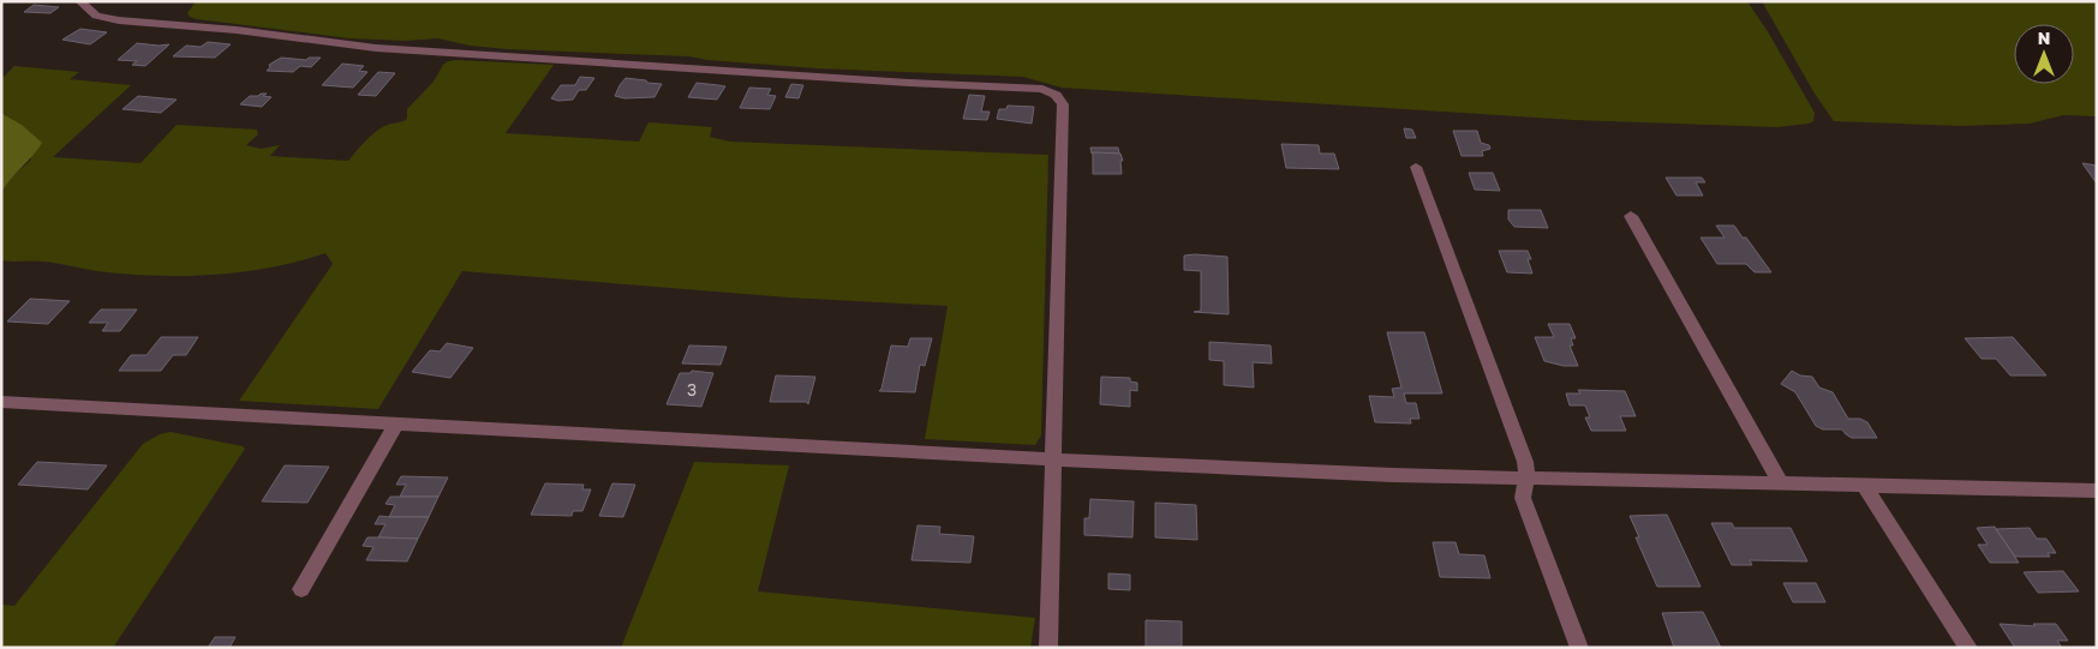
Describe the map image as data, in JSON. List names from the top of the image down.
{
  "house_numbers": ["3"],
  "north": "top"
}
